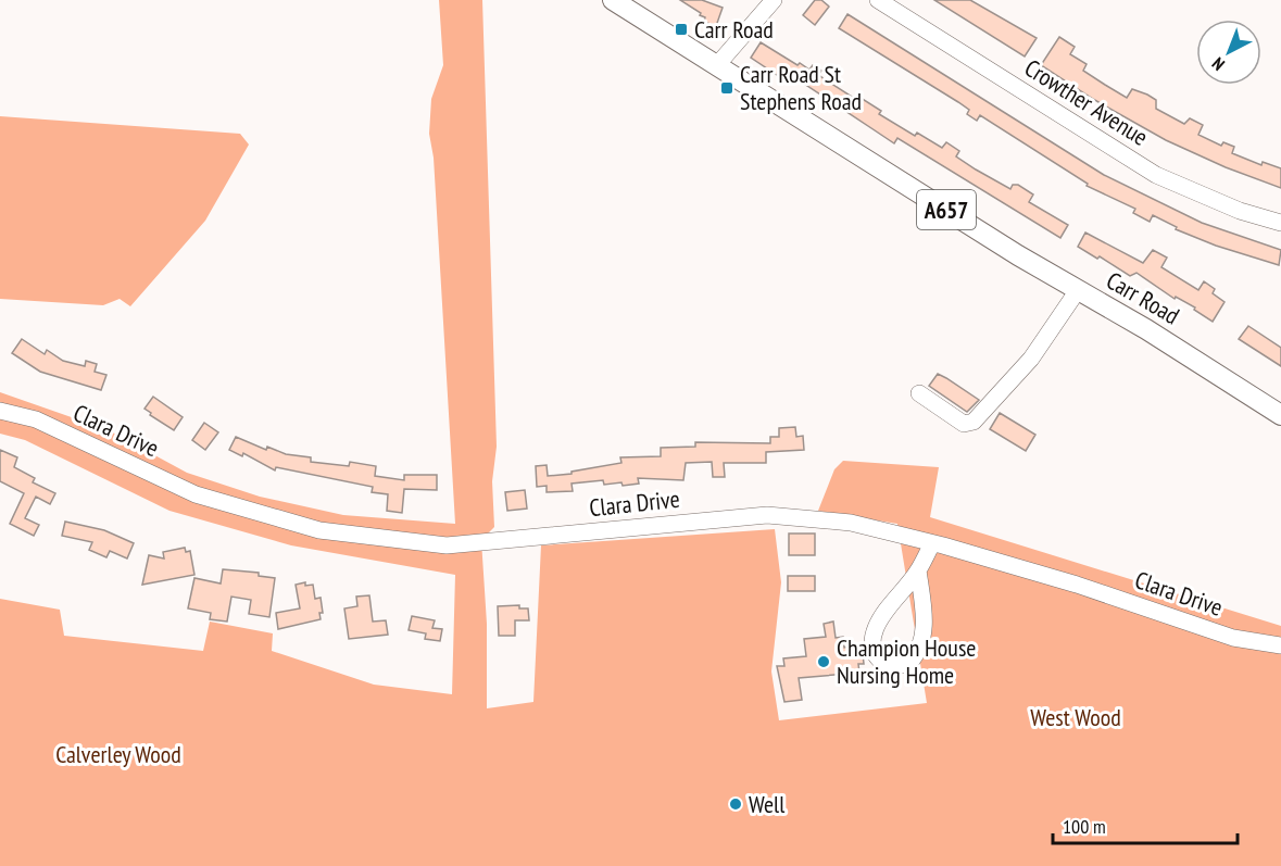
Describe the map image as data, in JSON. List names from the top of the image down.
{
  "streets": {
    "main road": ["A657", "Carr Road"],
    "street": ["Crowther Avenue", "Clara Drive"]
  },
  "parks": ["West Wood", "Calverley Wood"],
  "places": {
    "transit": ["Carr Road", "Carr Road St Stephens Road"],
    "other": ["Champion House Nursing Home", "Well"]
  },
  "scale_bar": "100 m",
  "north": "bottom left"
}
